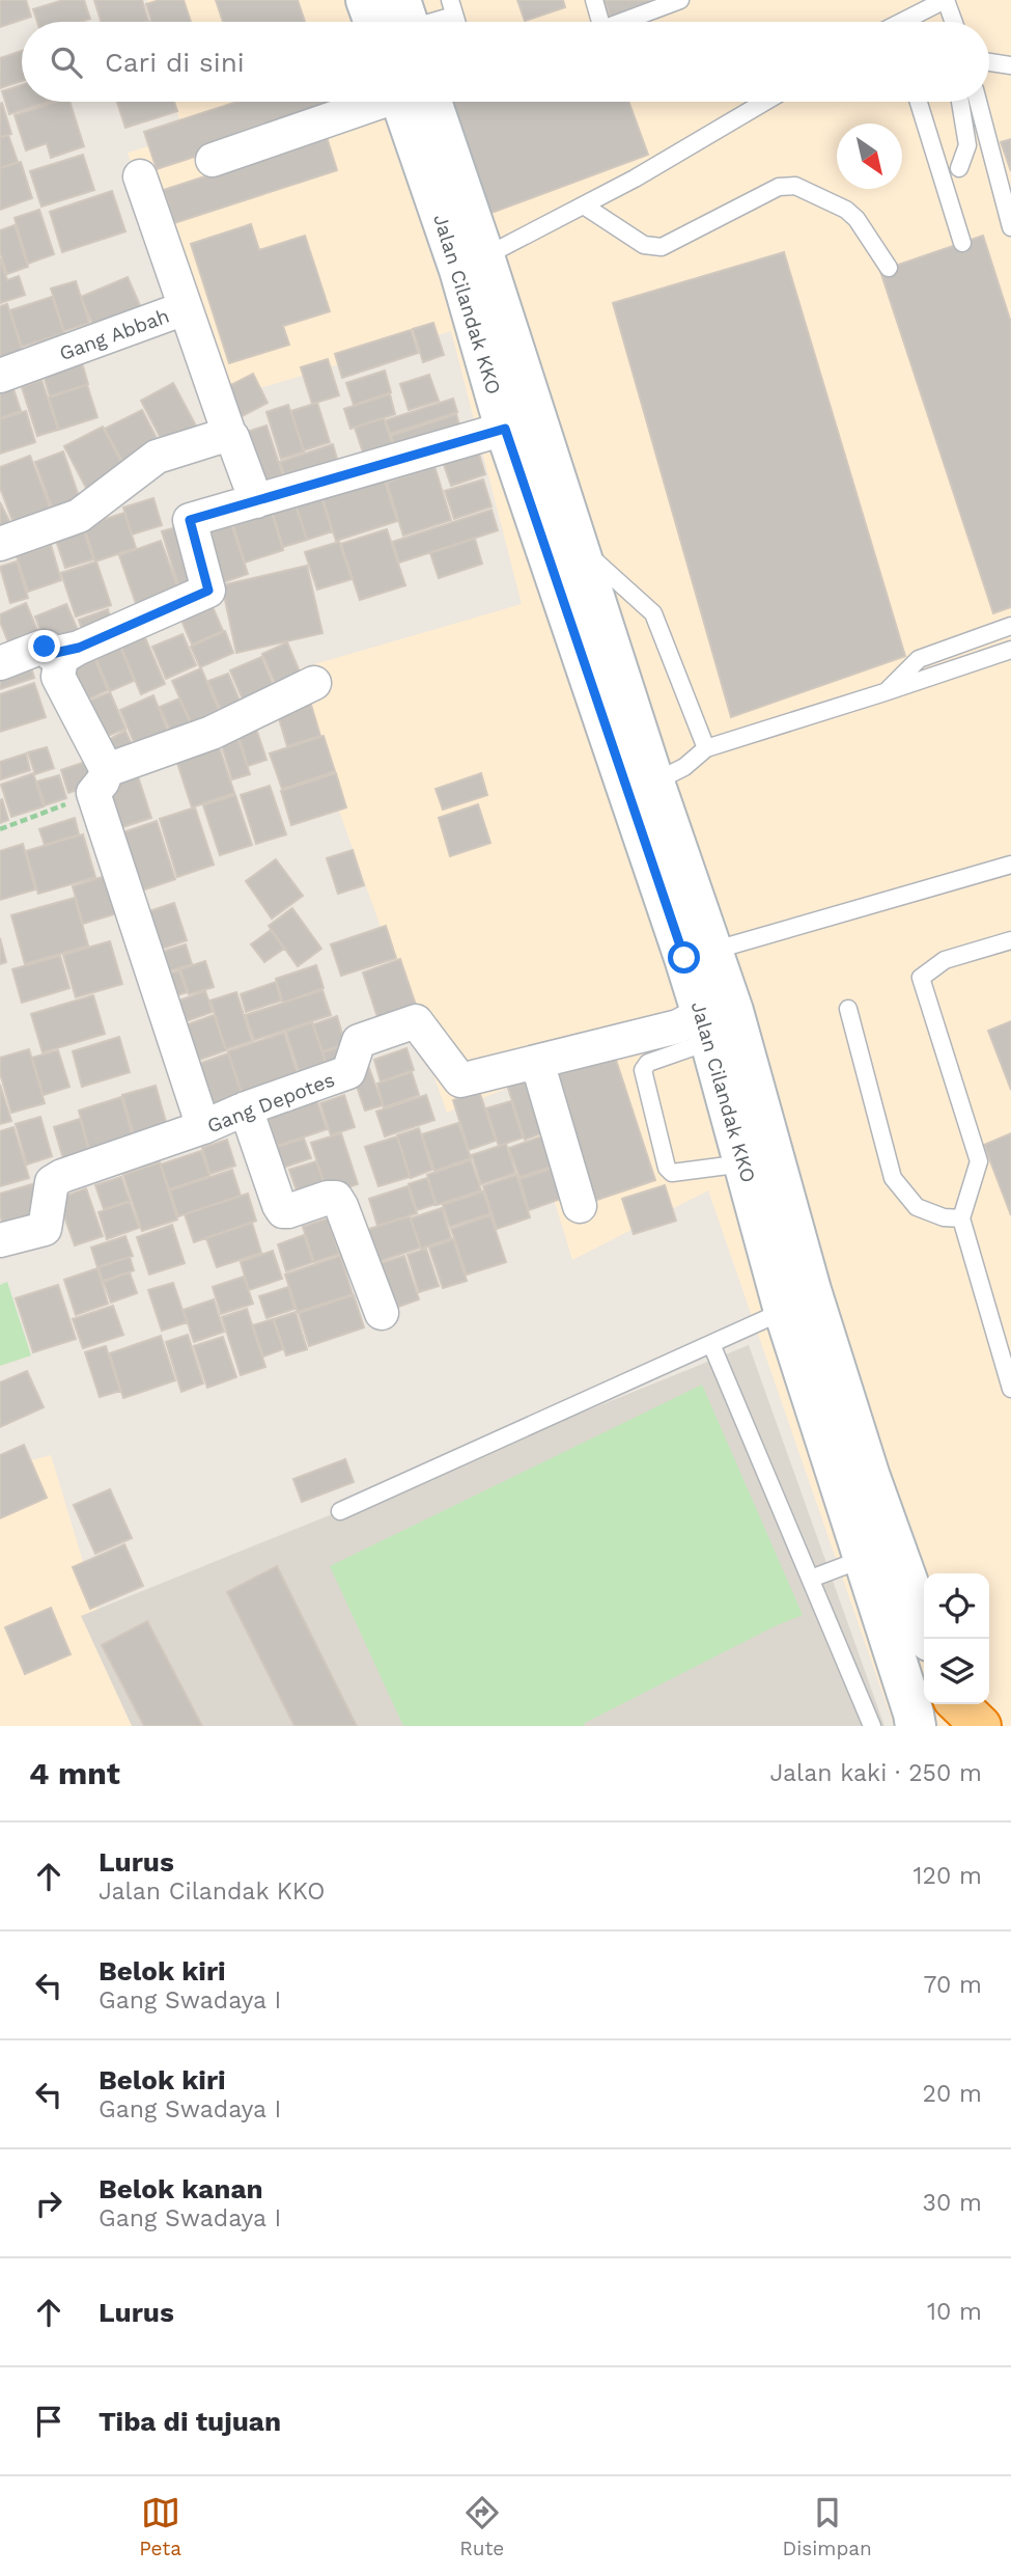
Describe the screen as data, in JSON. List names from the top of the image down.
{
  "streets": {
    "street": ["Jalan Cilandak KKO", "Gang Abbah", "Gang Depotes"]
  },
  "crossings": [
    ["Jalan Cilandak KKO", "Gang Depotes"]
  ],
  "north": "bottom right",
  "page": {
    "search": "Cari di sini",
    "heading": ["4 mnt", "Jalan kaki · 250 m"],
    "list": [
      ["Lurus", "Jalan Cilandak KKO", "120 m"],
      ["Belok kiri", "Gang Swadaya I", "70 m"],
      ["Belok kiri", "Gang Swadaya I", "20 m"],
      ["Belok kanan", "Gang Swadaya I", "30 m"],
      ["Lurus", "10 m"],
      "Tiba di tujuan"
    ],
    "nav": ["Peta", "Rute", "Disimpan"]
  }
}
